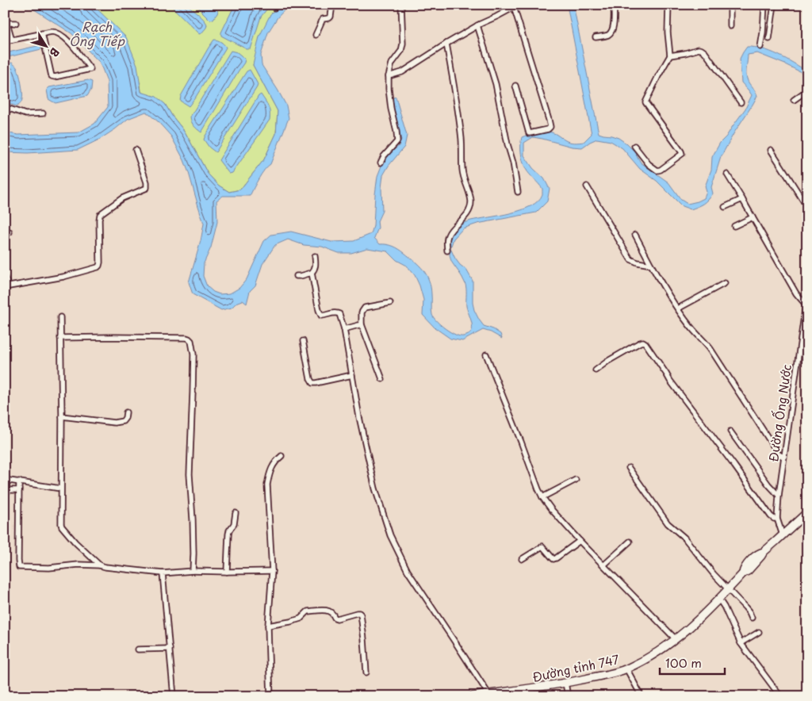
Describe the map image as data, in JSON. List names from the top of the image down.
{
  "streets": {
    "main road": ["Đường tỉnh 747"],
    "street": ["Đường Ống Nước"]
  },
  "crossings": [
    ["Đường Ống Nước", "Đường tỉnh 747"]
  ],
  "water": ["Rạch Ông Tiếp"],
  "scale_bar": "100 m",
  "north": "bottom right"
}
